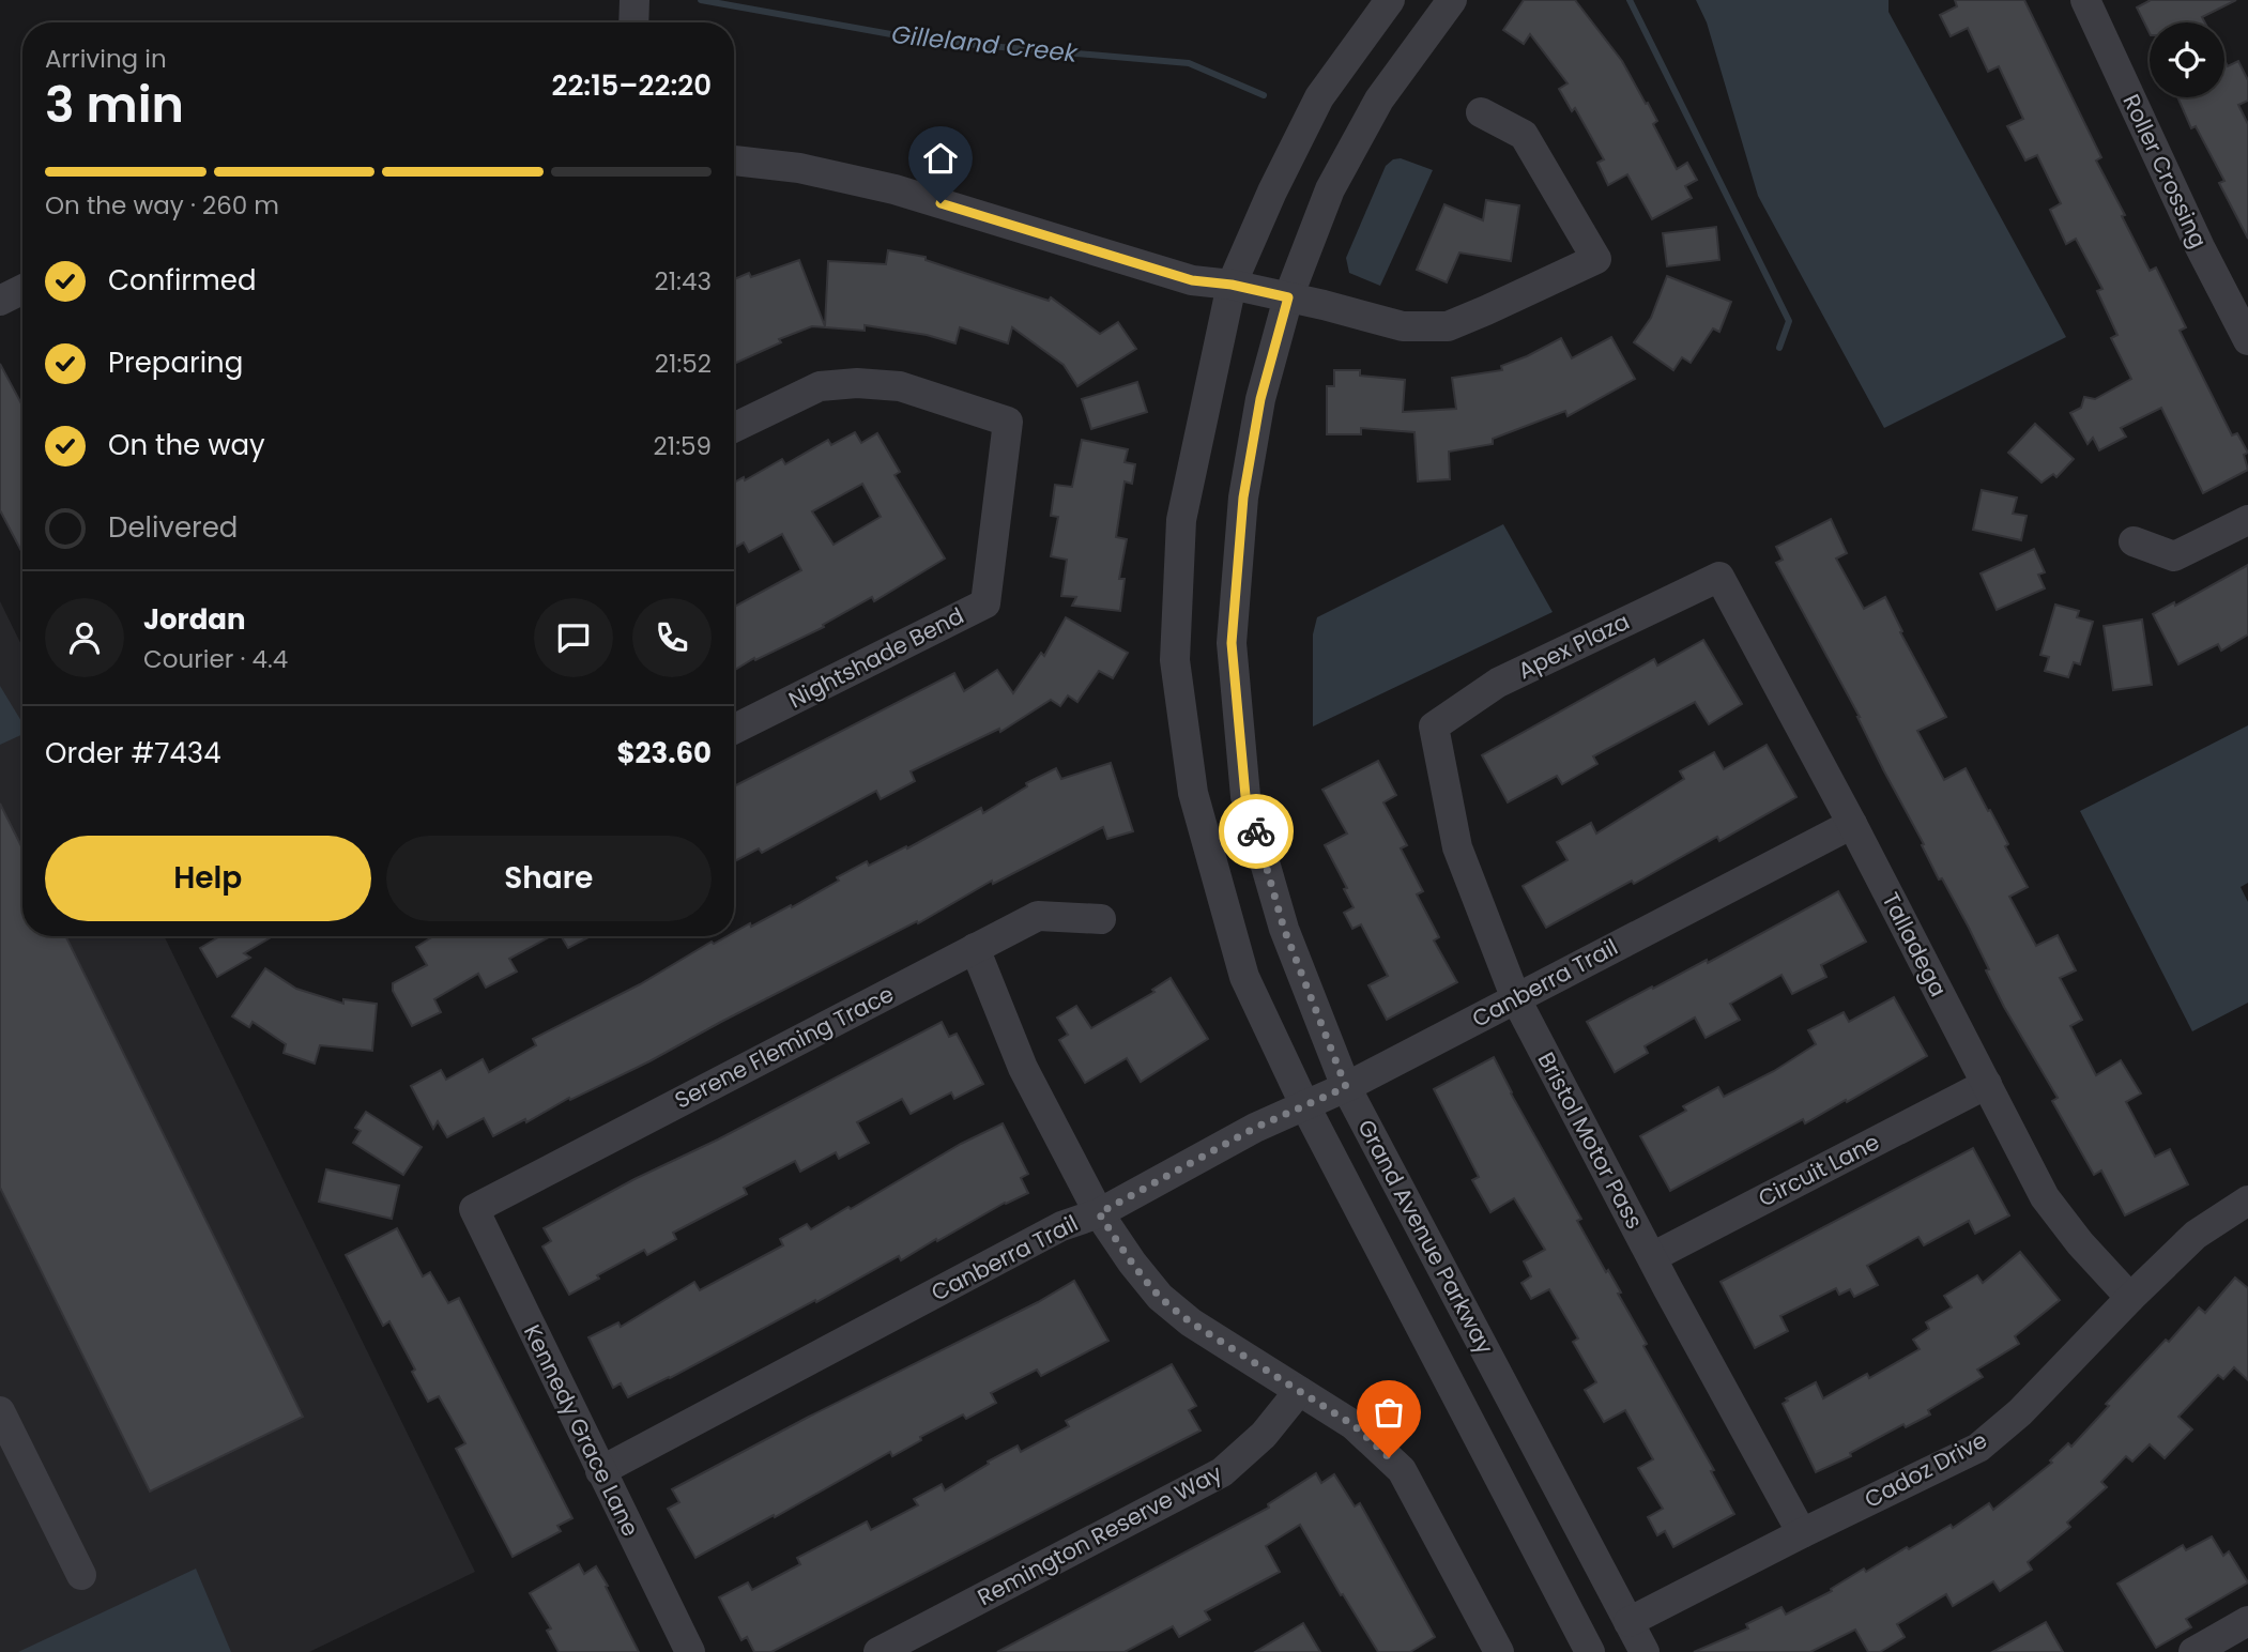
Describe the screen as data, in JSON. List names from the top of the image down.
{
  "streets": {
    "street": [
      "Roller Crossing",
      "Apex Plaza",
      "Nightshade Bend",
      "Talladega",
      "Canberra Trail",
      "Serene Fleming Trace",
      "Bristol Motor Pass",
      "Circuit Lane",
      "Grand Avenue Parkway",
      "Kennedy Grace Lane",
      "Cadoz Drive",
      "Remington Reserve Way"
    ]
  },
  "crossings": [
    ["Apex Plaza", "Talladega"],
    ["Apex Plaza", "Bristol Motor Pass"],
    ["Talladega", "Canberra Trail"],
    ["Talladega", "Circuit Lane"],
    ["Talladega", "Cadoz Drive"],
    ["Canberra Trail", "Bristol Motor Pass"],
    ["Canberra Trail", "Grand Avenue Parkway"],
    ["Canberra Trail", "Kennedy Grace Lane"],
    ["Serene Fleming Trace", "Kennedy Grace Lane"],
    ["Bristol Motor Pass", "Circuit Lane"],
    ["Bristol Motor Pass", "Cadoz Drive"],
    ["Grand Avenue Parkway", "Cadoz Drive"]
  ],
  "water": ["Gilleland Creek"],
  "page": {
    "heading": ["3 min", "Arriving in", "22:15–22:20"],
    "panel": [
      "Jordan",
      "Courier · 4.4",
      "Order #7434",
      "$23.60"
    ],
    "bar": "On the way · 260 m",
    "list": [
      ["Confirmed", "21:43"],
      ["Preparing", "21:52"],
      ["On the way", "21:59"],
      "Delivered"
    ],
    "buttons": ["Help", "Share"]
  }
}
